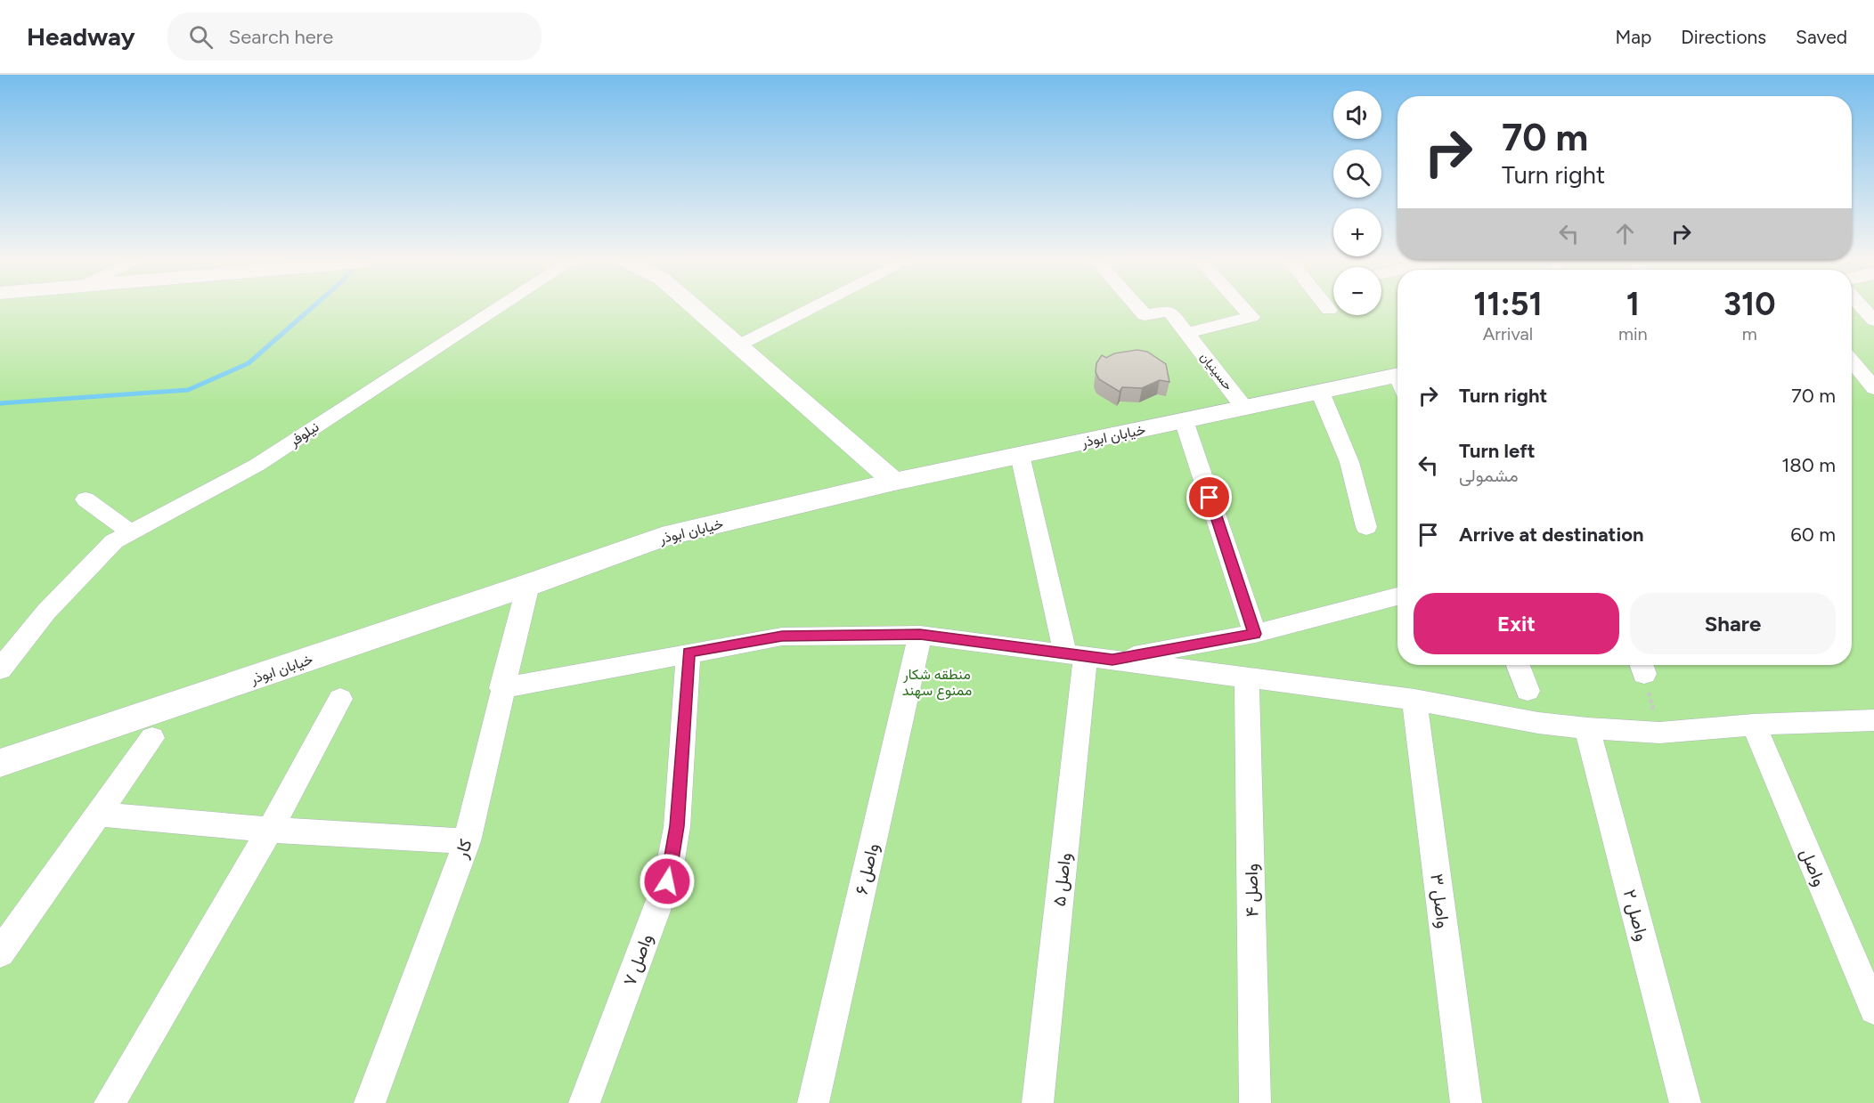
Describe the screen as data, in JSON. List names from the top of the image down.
{
  "streets": {
    "main road": ["خیابان ابوذر"],
    "street": [
      "حسینیان",
      "نیلوفر",
      "کار",
      "واصل",
      "واصل ۶",
      "واصل ۵",
      "واصل ۴",
      "واصل ۳",
      "واصل ۲",
      "واصل ۷"
    ]
  },
  "crossings": [
    ["حسینیان", "خیابان ابوذر"],
    ["خیابان ابوذر", "کار"],
    ["خیابان ابوذر", "واصل ۵"]
  ],
  "parks": ["منطقه شکار ممنوع سهند"],
  "page": {
    "header": "Headway",
    "search": "Search here",
    "nav": ["Map", "Directions", "Saved"],
    "map_buttons": ["+", "−"],
    "turn": ["70 m", "Turn right"],
    "eta": [
      "11:51",
      "Arrival",
      "1",
      "min",
      "310",
      "m"
    ],
    "list": [
      {
        "name": "Turn right",
        "value": "70 m"
      },
      {
        "name": "Turn left",
        "note": "مشمولی",
        "value": "180 m"
      },
      {
        "name": "Arrive at destination",
        "value": "60 m"
      }
    ],
    "buttons": ["Exit", "Share"]
  }
}
